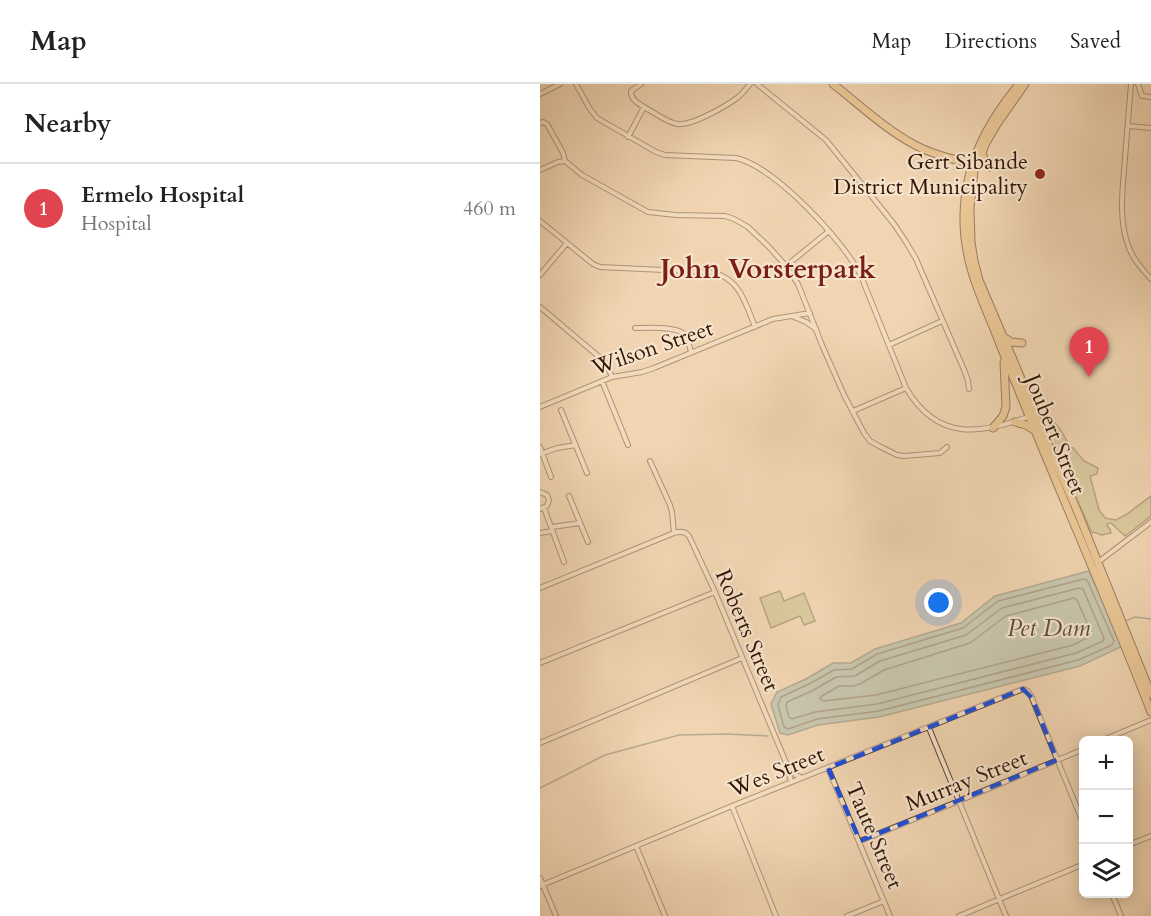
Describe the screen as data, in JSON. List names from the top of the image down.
{
  "streets": {
    "main road": ["Joubert Street"],
    "street": [
      "Wilson Street",
      "Roberts Street",
      "Wes Street",
      "Murray Street",
      "Taute Street"
    ]
  },
  "crossings": [
    ["Roberts Street", "Wes Street"],
    ["Wes Street", "Murray Street"],
    ["Wes Street", "Taute Street"],
    ["Murray Street", "Taute Street"]
  ],
  "districts": ["John Vorsterpark"],
  "water": ["Pet Dam"],
  "places": ["Gert Sibande District Municipality"],
  "page": {
    "header": "Map",
    "nav": ["Map", "Directions", "Saved"],
    "heading": "Nearby",
    "list": [
      {
        "mark": "1",
        "name": "Ermelo Hospital",
        "note": "Hospital",
        "value": "460 m"
      }
    ],
    "pins": "1",
    "map_buttons": ["+", "−"]
  }
}
